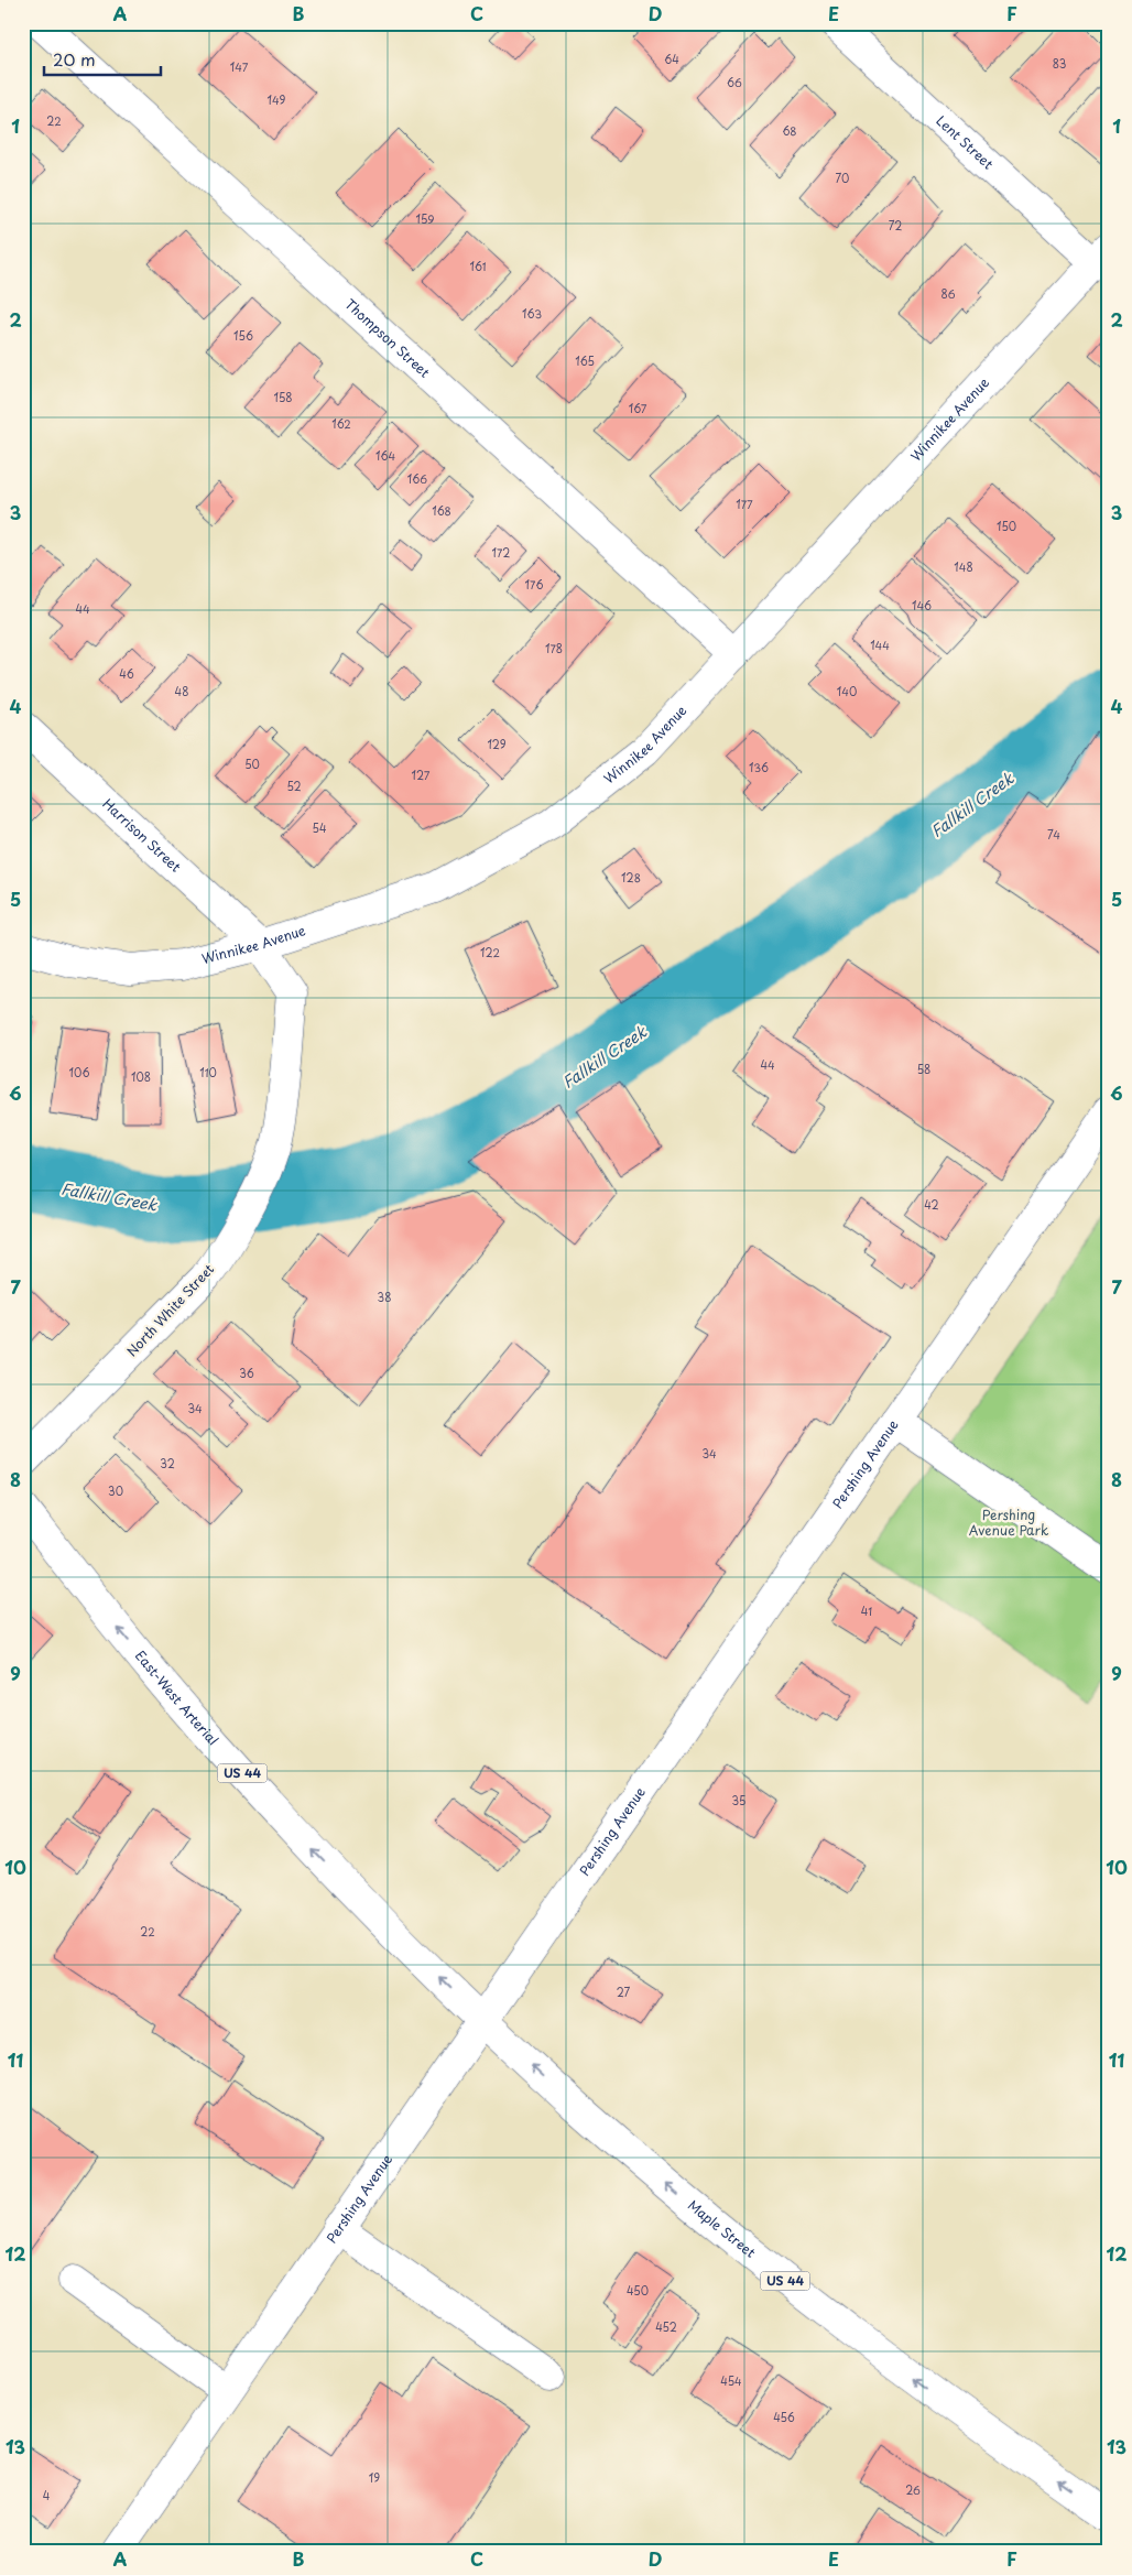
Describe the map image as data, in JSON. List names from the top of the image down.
{
  "streets": {
    "main road": [
      "Lent Street",
      "Thompson Street",
      "Winnikee Avenue",
      "Harrison Street",
      "North White Street",
      "Pershing Avenue",
      "East-West Arterial",
      "US 44",
      "Maple Street"
    ]
  },
  "crossings": [
    ["Lent Street", "Winnikee Avenue"],
    ["Thompson Street", "Winnikee Avenue"],
    ["Winnikee Avenue", "Harrison Street"],
    ["Winnikee Avenue", "North White Street"],
    ["Harrison Street", "North White Street"],
    ["Pershing Avenue", "East-West Arterial"],
    ["Pershing Avenue", "Maple Street"],
    ["East-West Arterial", "Maple Street"]
  ],
  "one_way": ["East-West Arterial"],
  "water": ["Fallkill Creek"],
  "parks": ["Pershing Avenue Park"],
  "house_numbers": [
    "64",
    "83",
    "147",
    "66",
    "149",
    "22",
    "68",
    "70",
    "159",
    "72",
    "161",
    "86",
    "163",
    "156",
    "165",
    "158",
    "167",
    "162",
    "164",
    "166",
    "177",
    "168",
    "150",
    "172",
    "148",
    "176",
    "146",
    "44",
    "144",
    "178",
    "46",
    "48",
    "140",
    "129",
    "50",
    "136",
    "127",
    "52",
    "54",
    "74",
    "128",
    "122",
    "44",
    "58",
    "106",
    "110",
    "108",
    "42",
    "38",
    "36",
    "34",
    "34",
    "32",
    "30",
    "41",
    "35",
    "22",
    "27",
    "450",
    "452",
    "454",
    "456",
    "19",
    "26",
    "4"
  ],
  "scale_bar": "20 m",
  "grid": {
    "columns": [
      "A",
      "B",
      "C",
      "D",
      "E",
      "F"
    ],
    "rows": [
      "1",
      "2",
      "3",
      "4",
      "5",
      "6",
      "7",
      "8",
      "9",
      "10",
      "11",
      "12",
      "13"
    ]
  }
}
